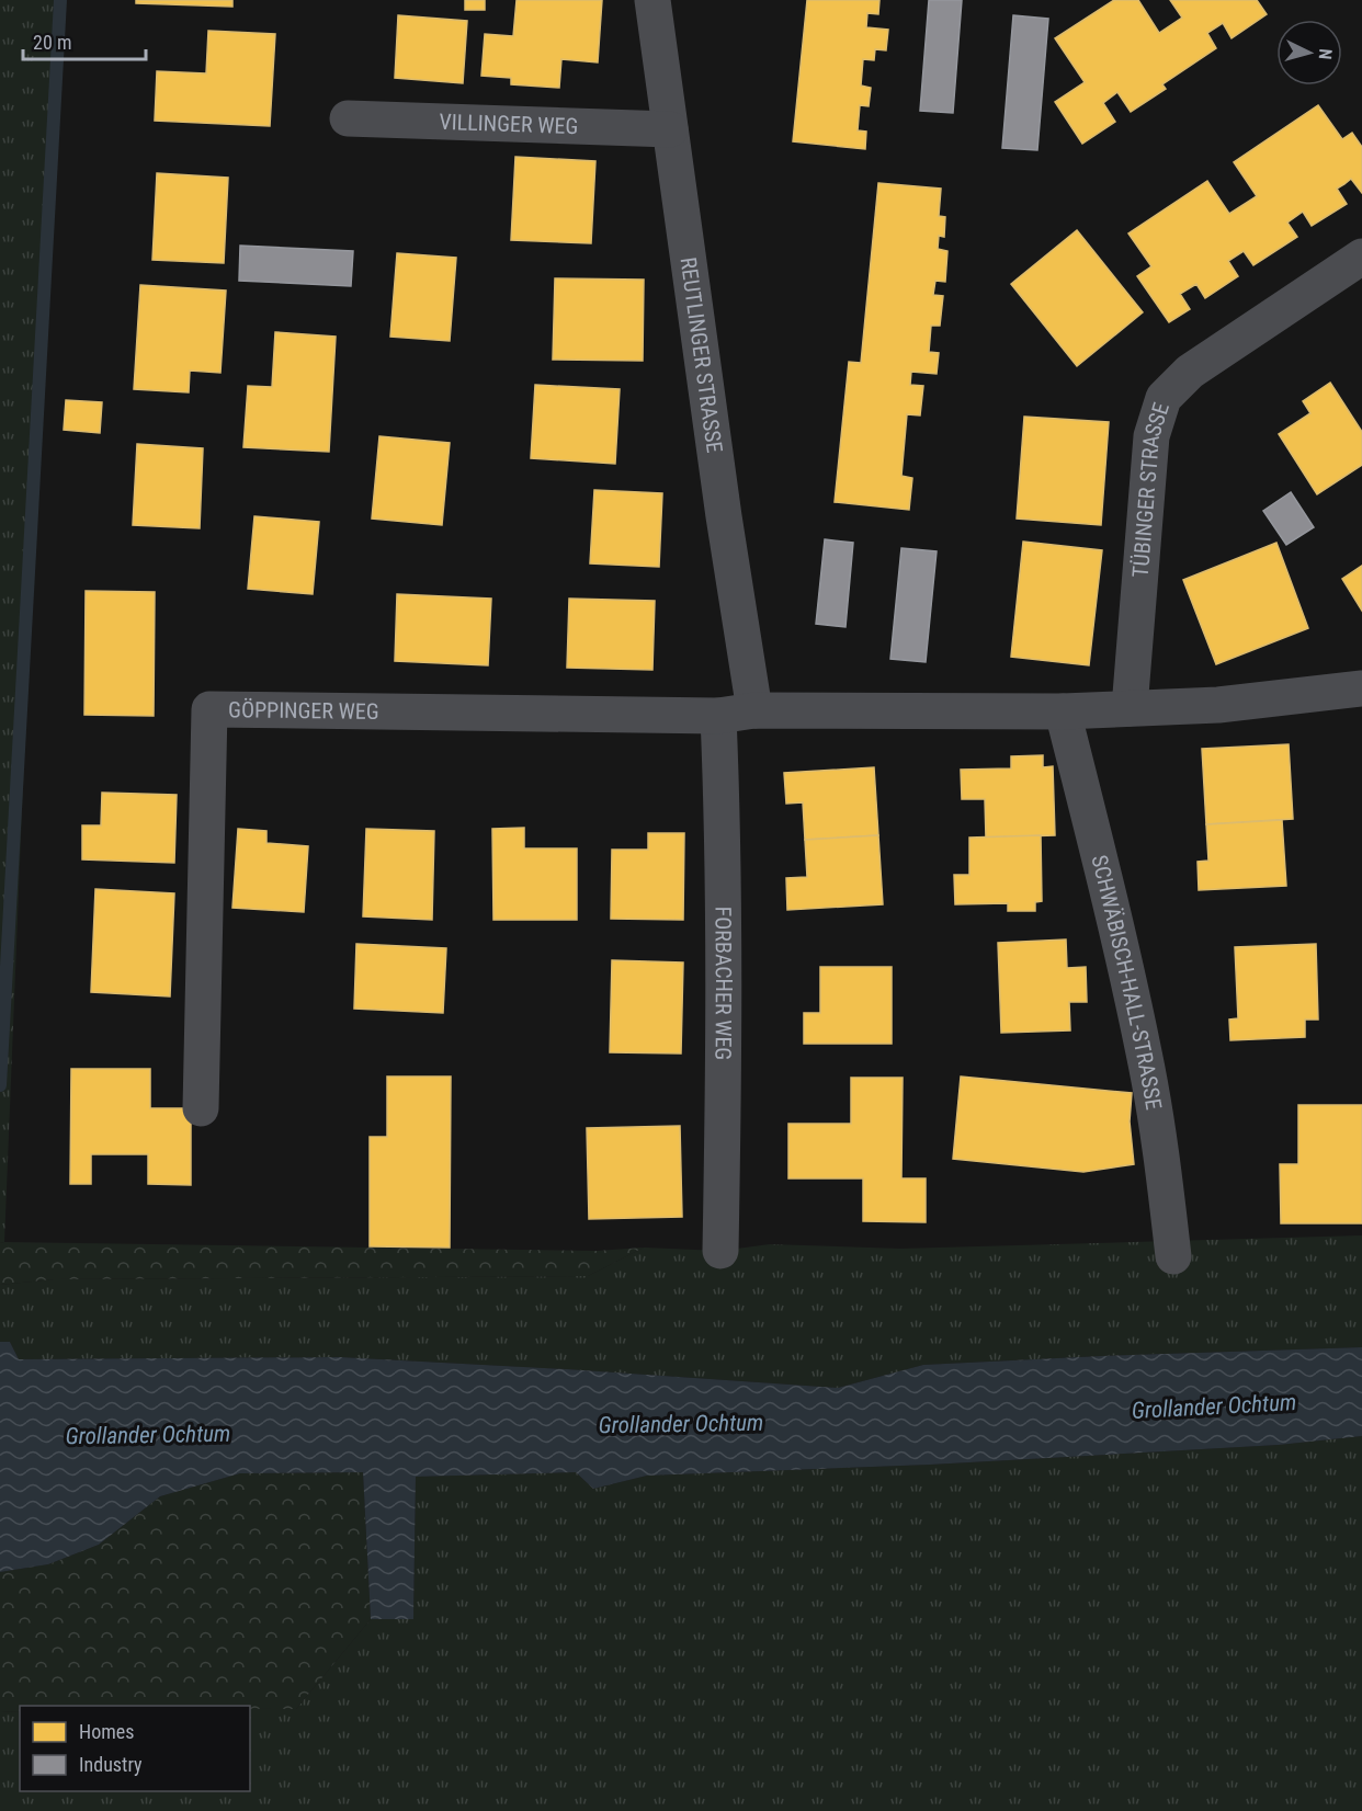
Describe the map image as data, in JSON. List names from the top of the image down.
{
  "streets": {
    "street": [
      "VILLINGER WEG",
      "REUTLINGER STRASSE",
      "TÜBINGER STRASSE",
      "GÖPPINGER WEG",
      "SCHWÄBISCH-HALL-STRASSE",
      "FORBACHER WEG"
    ]
  },
  "crossings": [
    ["VILLINGER WEG", "REUTLINGER STRASSE"],
    ["GÖPPINGER WEG", "FORBACHER WEG"]
  ],
  "water": ["Grollander Ochtum"],
  "legend": ["Homes", "Industry"],
  "scale_bar": "20 m",
  "north": "right"
}
